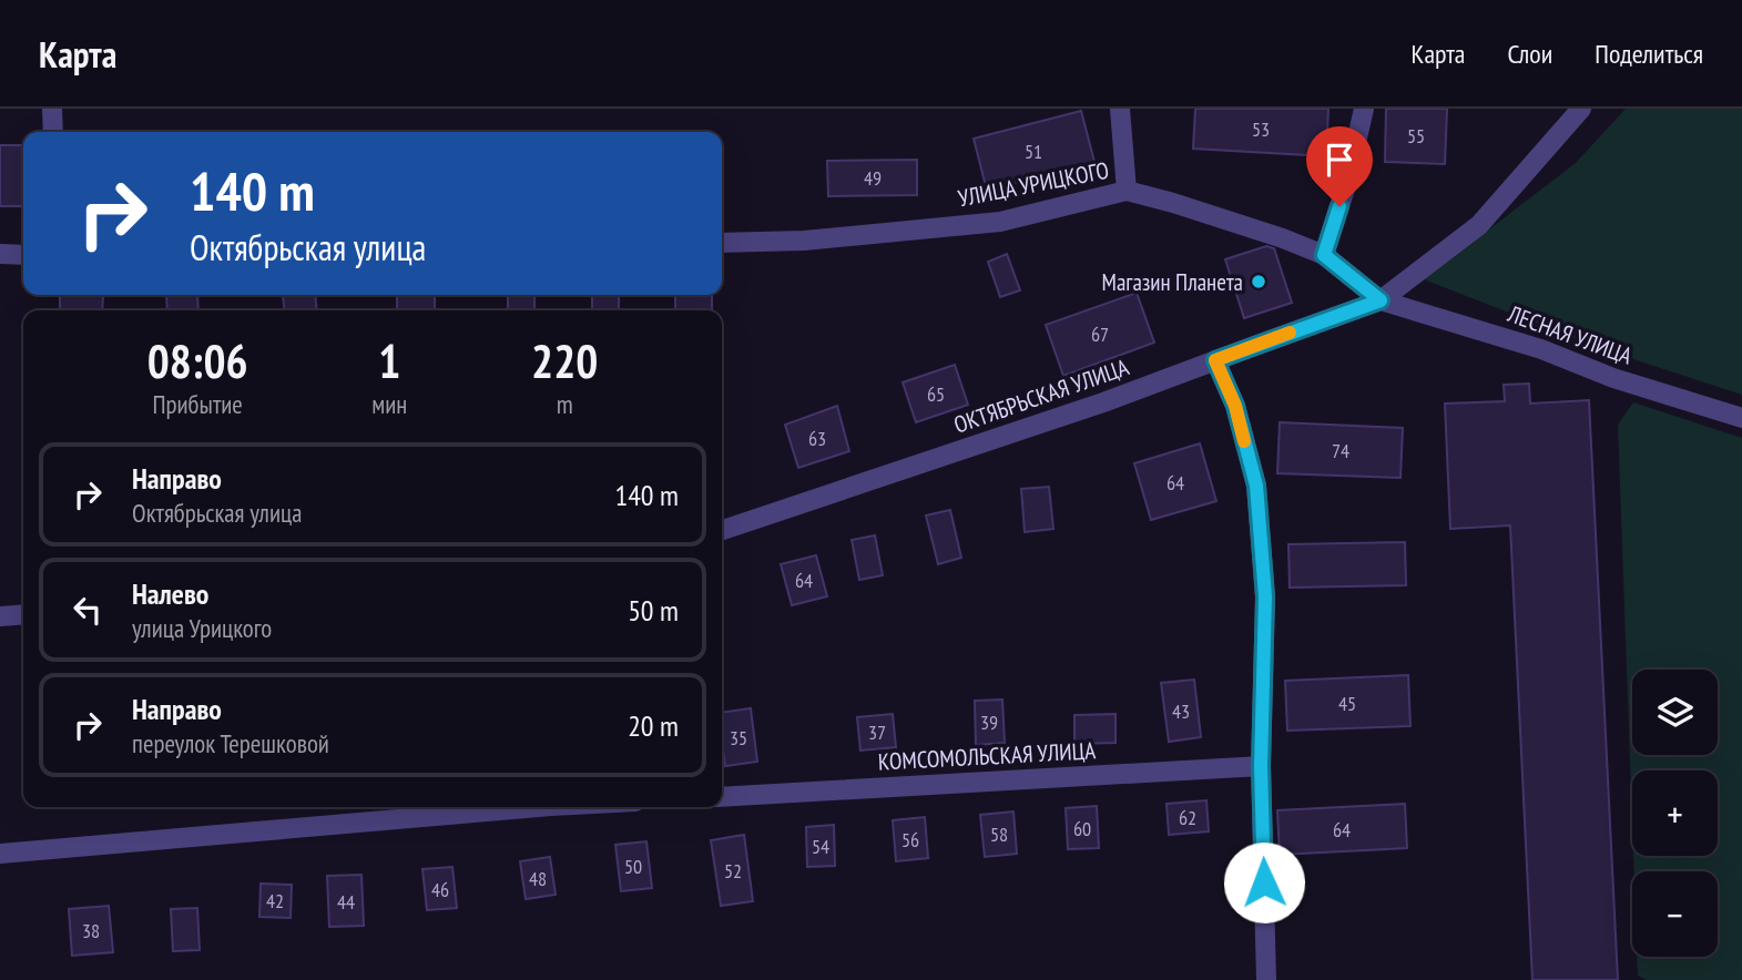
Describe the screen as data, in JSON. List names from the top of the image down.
{
  "streets": {
    "street": [
      "УЛИЦА УРИЦКОГО",
      "ЛЕСНАЯ УЛИЦА",
      "ОКТЯБРЬСКАЯ УЛИЦА",
      "КОМСОМОЛЬСКАЯ УЛИЦА"
    ]
  },
  "crossings": [
    ["УЛИЦА УРИЦКОГО", "ЛЕСНАЯ УЛИЦА"],
    ["УЛИЦА УРИЦКОГО", "ОКТЯБРЬСКАЯ УЛИЦА"],
    ["ЛЕСНАЯ УЛИЦА", "ОКТЯБРЬСКАЯ УЛИЦА"]
  ],
  "places": ["Магазин Планета"],
  "house_numbers": [
    "53",
    "55",
    "51",
    "49",
    "67",
    "65",
    "63",
    "74",
    "64",
    "64",
    "45",
    "43",
    "39",
    "37",
    "35",
    "62",
    "60",
    "64",
    "58",
    "56",
    "54",
    "50",
    "52",
    "48",
    "46",
    "42",
    "44",
    "38"
  ],
  "page": {
    "header": "Карта",
    "nav": ["Карта", "Слои", "Поделиться"],
    "turn": ["140 m", "Октябрьская улица"],
    "eta": [
      "08:06",
      "Прибытие",
      "1",
      "мин",
      "220",
      "m"
    ],
    "list": [
      {
        "name": "Направо",
        "note": "Октябрьская улица",
        "value": "140 m"
      },
      {
        "name": "Налево",
        "note": "улица Урицкого",
        "value": "50 m"
      },
      {
        "name": "Направо",
        "note": "переулок Терешковой",
        "value": "20 m"
      }
    ],
    "map_buttons": ["+", "−"]
  }
}
